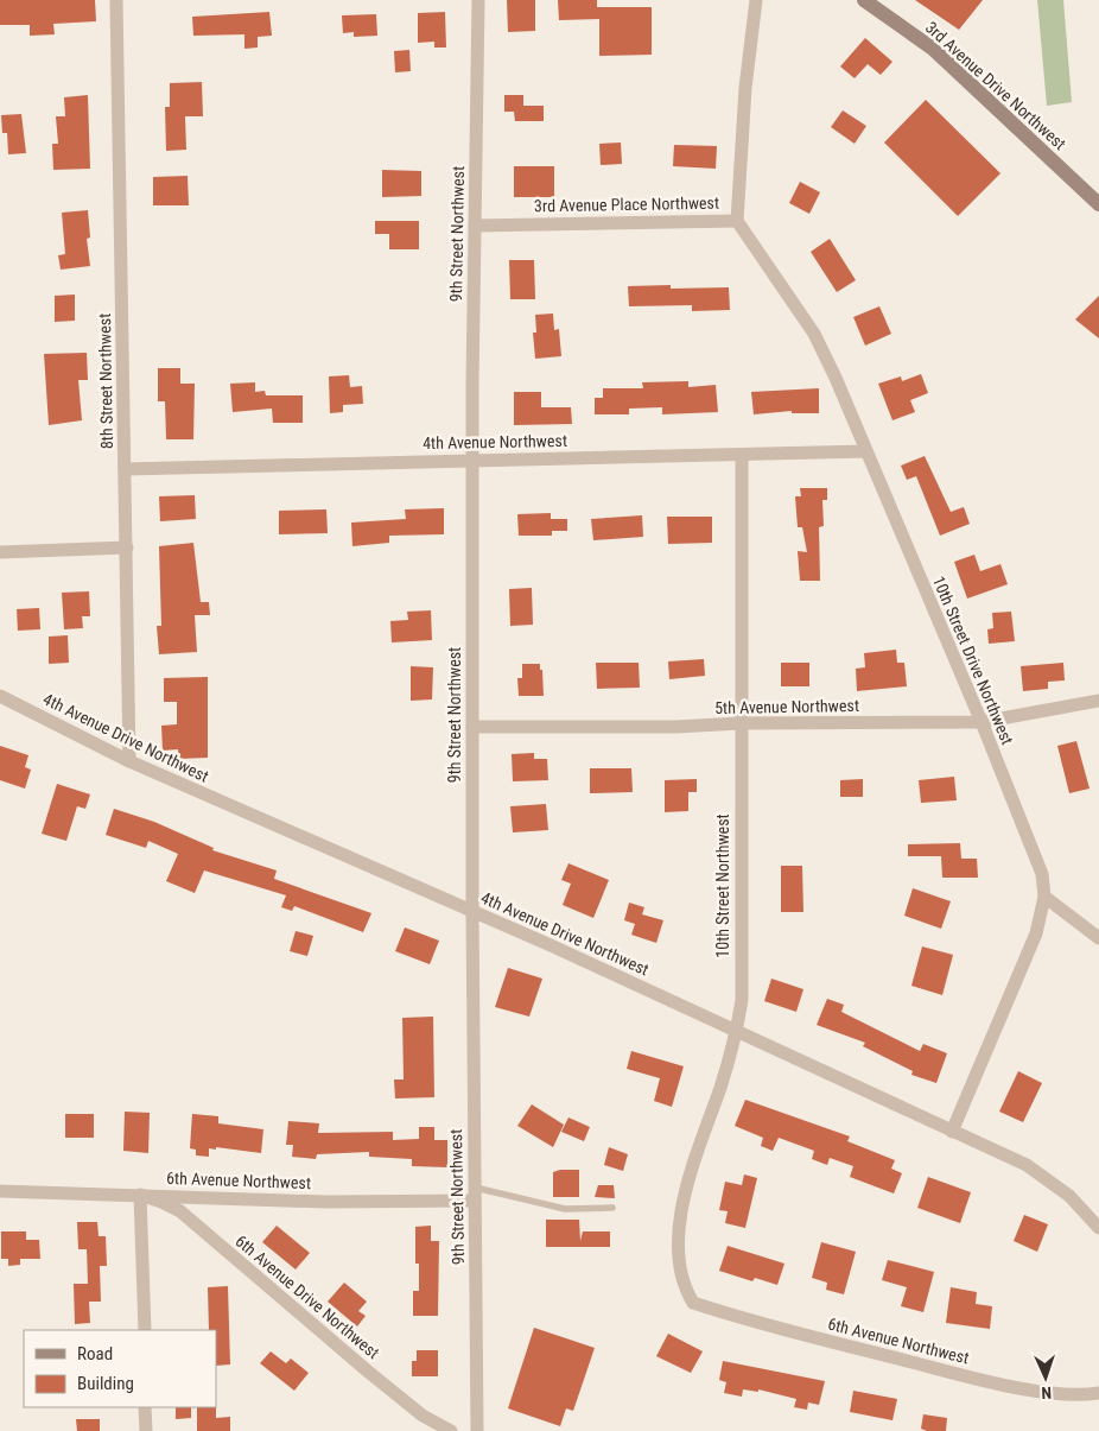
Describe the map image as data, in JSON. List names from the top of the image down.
{
  "streets": {
    "main road": ["3rd Avenue Drive Northwest"],
    "street": [
      "3rd Avenue Place Northwest",
      "9th Street Northwest",
      "8th Street Northwest",
      "4th Avenue Northwest",
      "10th Street Drive Northwest",
      "5th Avenue Northwest",
      "4th Avenue Drive Northwest",
      "10th Street Northwest",
      "6th Avenue Northwest",
      "6th Avenue Drive Northwest"
    ]
  },
  "crossings": [
    ["3rd Avenue Place Northwest", "9th Street Northwest"],
    ["3rd Avenue Place Northwest", "10th Street Drive Northwest"],
    ["9th Street Northwest", "4th Avenue Northwest"],
    ["9th Street Northwest", "5th Avenue Northwest"],
    ["9th Street Northwest", "4th Avenue Drive Northwest"],
    ["9th Street Northwest", "6th Avenue Northwest"],
    ["8th Street Northwest", "4th Avenue Northwest"],
    ["8th Street Northwest", "4th Avenue Drive Northwest"],
    ["4th Avenue Northwest", "10th Street Drive Northwest"],
    ["4th Avenue Northwest", "10th Street Northwest"],
    ["10th Street Drive Northwest", "5th Avenue Northwest"],
    ["10th Street Drive Northwest", "4th Avenue Drive Northwest"],
    ["5th Avenue Northwest", "10th Street Northwest"],
    ["4th Avenue Drive Northwest", "10th Street Northwest"],
    ["10th Street Northwest", "6th Avenue Northwest"],
    ["6th Avenue Northwest", "6th Avenue Drive Northwest"]
  ],
  "legend": ["Road", "Building"],
  "north": "bottom"
}
